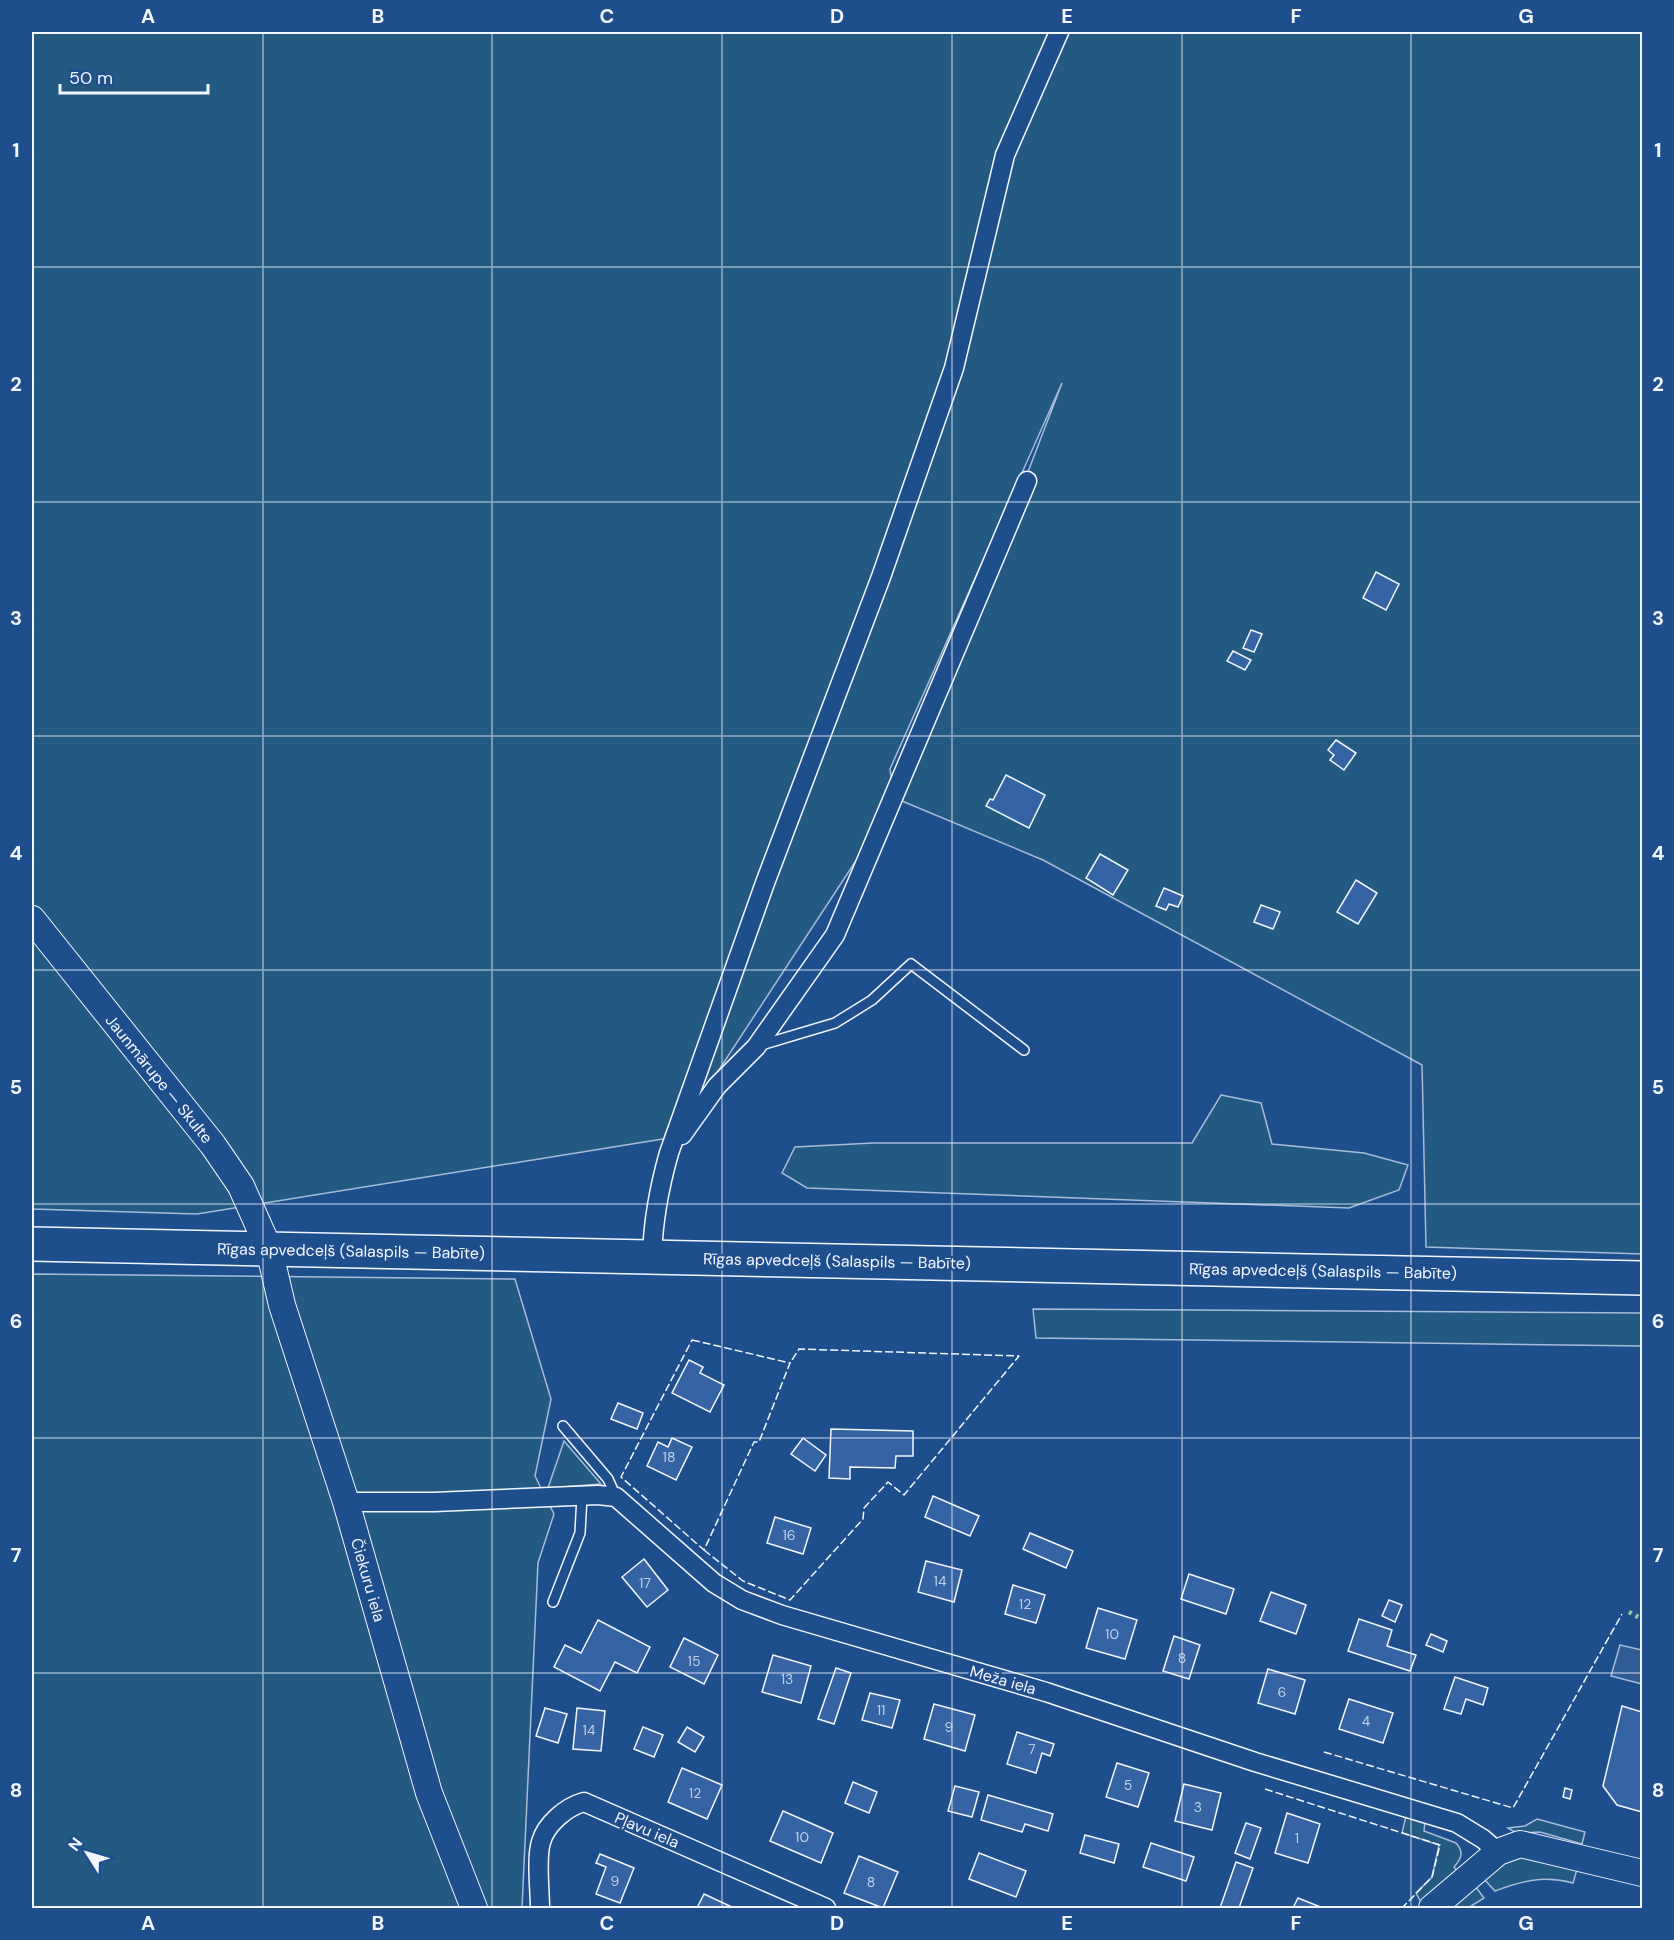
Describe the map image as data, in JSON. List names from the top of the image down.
{
  "streets": {
    "highway": ["Rīgas apvedceļš (Salaspils — Babīte)"],
    "main road": ["Jaunmārupe — Skulte", "Čiekuru iela"],
    "street": ["Meža iela", "Pļavu iela"]
  },
  "crossings": [
    ["Jaunmārupe — Skulte", "Rīgas apvedceļš (Salaspils — Babīte)"],
    ["Jaunmārupe — Skulte", "Čiekuru iela"],
    ["Rīgas apvedceļš (Salaspils — Babīte)", "Čiekuru iela"]
  ],
  "house_numbers": [
    "18",
    "16",
    "14",
    "17",
    "12",
    "10",
    "8",
    "15",
    "13",
    "6",
    "11",
    "4",
    "9",
    "14",
    "7",
    "5",
    "12",
    "3",
    "10",
    "1",
    "9",
    "8"
  ],
  "scale_bar": "50 m",
  "north": "top left",
  "grid": {
    "columns": [
      "A",
      "B",
      "C",
      "D",
      "E",
      "F",
      "G"
    ],
    "rows": [
      "1",
      "2",
      "3",
      "4",
      "5",
      "6",
      "7",
      "8"
    ]
  }
}
